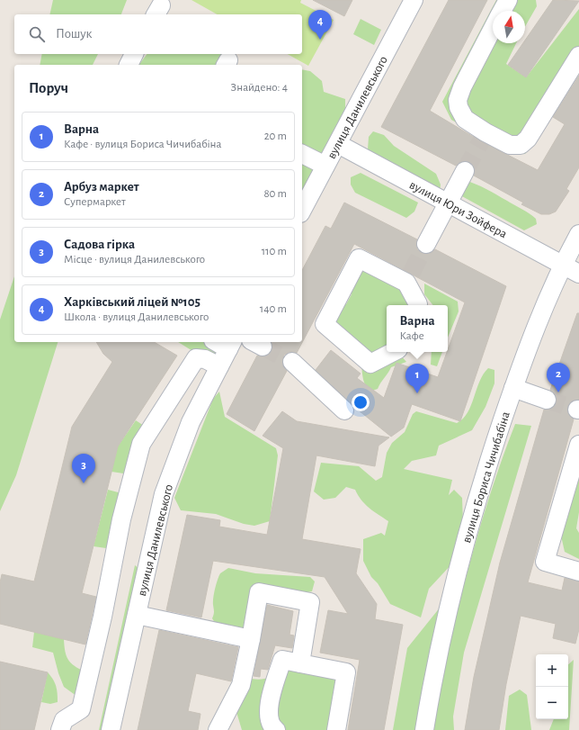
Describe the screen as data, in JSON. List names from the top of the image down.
{
  "streets": {
    "street": ["вулиця Данилевського", "вулиця Юри Зойфера", "вулиця Бориса Чичибабіна"]
  },
  "crossings": [
    ["вулиця Данилевського", "вулиця Юри Зойфера"],
    ["вулиця Юри Зойфера", "вулиця Бориса Чичибабіна"]
  ],
  "north": "top",
  "page": {
    "pins": [
      "4",
      "2",
      "1",
      "3"
    ],
    "search": "Пошук",
    "heading": ["Поруч", "Знайдено: 4"],
    "list": [
      {
        "mark": "1",
        "name": "Варна",
        "note": "Кафе · вулиця Бориса Чичибабіна",
        "value": "20 m"
      },
      {
        "mark": "2",
        "name": "Арбуз маркет",
        "note": "Супермаркет",
        "value": "80 m"
      },
      {
        "mark": "3",
        "name": "Садова гірка",
        "note": "Місце · вулиця Данилевського",
        "value": "110 m"
      },
      {
        "mark": "4",
        "name": "Харківський ліцей №105",
        "note": "Школа · вулиця Данилевського",
        "value": "140 m"
      }
    ],
    "popup": ["Варна", "Кафе"],
    "map_buttons": ["+", "−"]
  }
}
